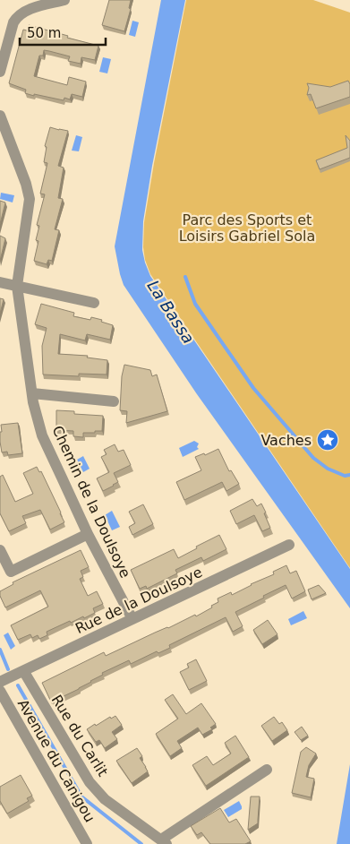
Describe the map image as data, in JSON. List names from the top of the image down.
{
  "streets": {
    "street": [
      "Chemin de la Doulsoye",
      "Rue de la Doulsoye",
      "Rue du Carlit",
      "Avenue du Canigou"
    ]
  },
  "crossings": [
    ["Chemin de la Doulsoye", "Rue de la Doulsoye"],
    ["Rue de la Doulsoye", "Rue du Carlit"]
  ],
  "water": ["La Bassa"],
  "parks": ["Parc des Sports et Loisirs Gabriel Sola"],
  "places": {
    "place": ["Vaches"]
  },
  "scale_bar": "50 m"
}
